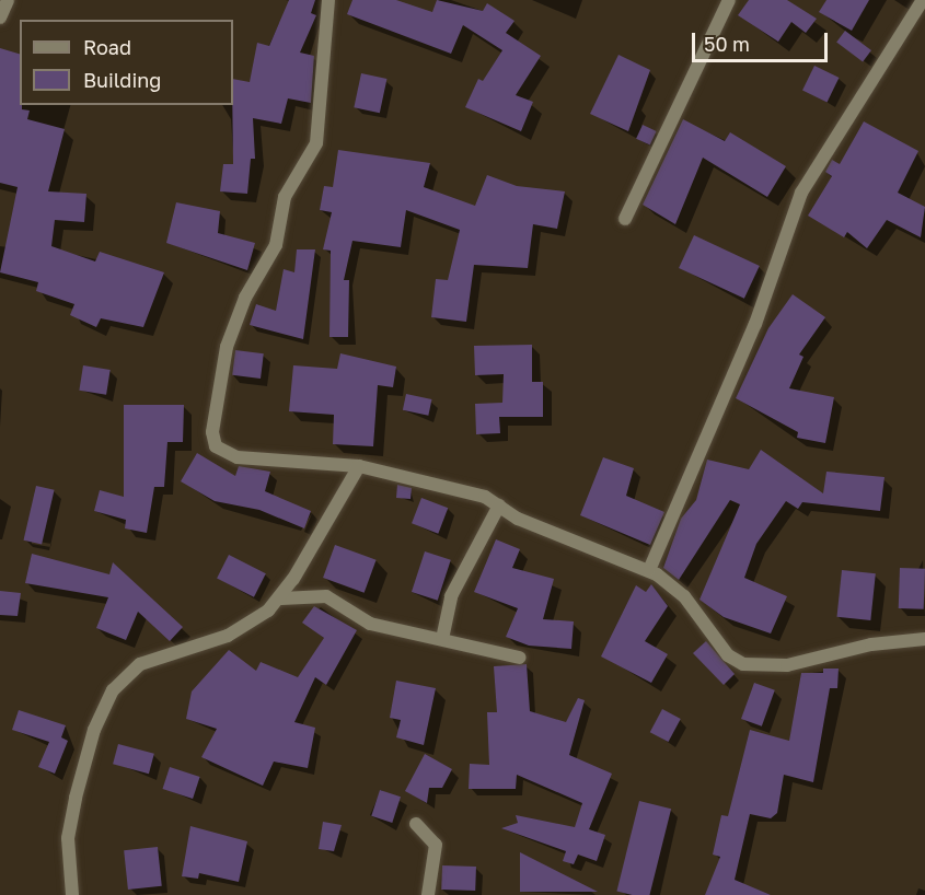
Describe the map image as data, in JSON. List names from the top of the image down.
{
  "legend": ["Road", "Building"],
  "scale_bar": "50 m"
}
